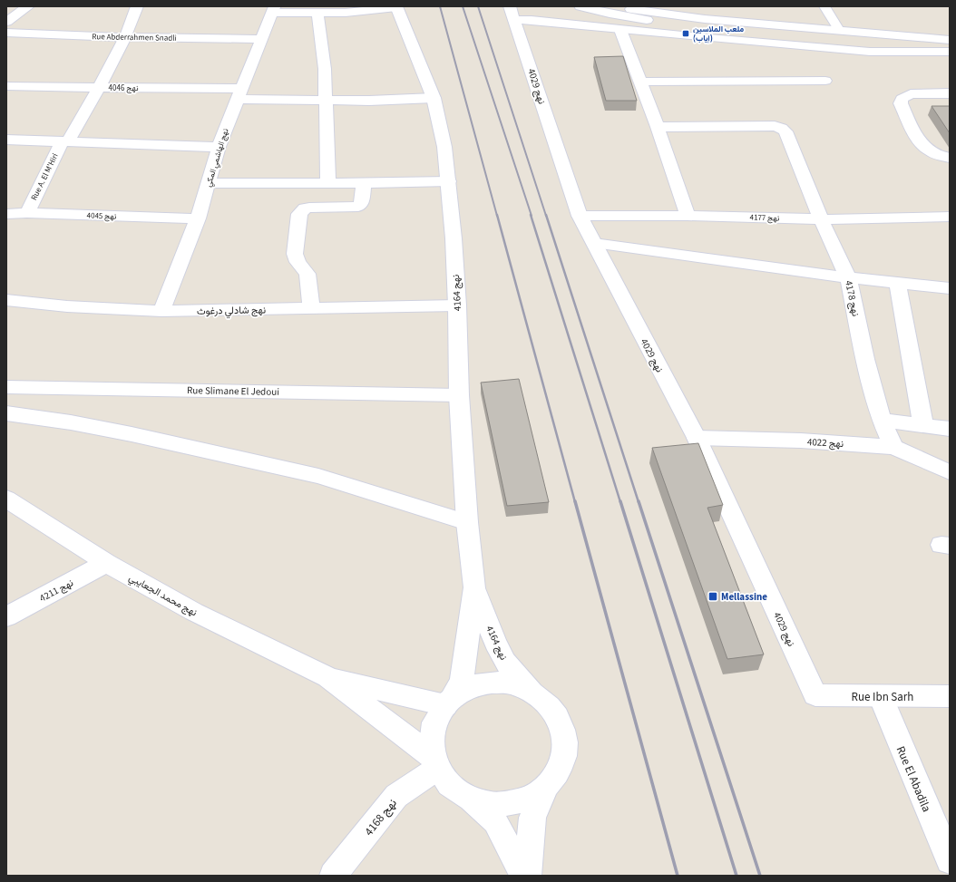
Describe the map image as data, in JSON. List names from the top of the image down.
{
  "streets": {
    "street": [
      "Rue Abderrahmen Snadli",
      "نهج 4029",
      "نهج 4046",
      "نهج الهاشمي المكي",
      "Rue A. El M'Hiri",
      "نهج 4045",
      "نهج 4177",
      "نهج 4164",
      "نهج 4178",
      "نهج شادلي درغوث",
      "Rue Slimane El Jedoui",
      "نهج 4022",
      "نهج 4211",
      "نهج محمد الجعايبي",
      "Rue Ibn Sarh",
      "Rue El Abadila",
      "نهج 4168"
    ]
  },
  "crossings": [
    ["Rue Abderrahmen Snadli", "نهج الهاشمي المكي"],
    ["Rue Abderrahmen Snadli", "Rue A. El M'Hiri"],
    ["نهج 4029", "نهج 4177"],
    ["نهج 4029", "نهج 4022"],
    ["نهج 4029", "Rue Ibn Sarh"],
    ["نهج 4046", "نهج الهاشمي المكي"],
    ["نهج 4046", "Rue A. El M'Hiri"],
    ["نهج 4046", "نهج 4164"],
    ["نهج الهاشمي المكي", "نهج 4045"],
    ["نهج الهاشمي المكي", "نهج شادلي درغوث"],
    ["Rue A. El M'Hiri", "نهج 4045"],
    ["نهج 4177", "نهج 4178"],
    ["نهج 4164", "نهج شادلي درغوث"],
    ["نهج 4164", "Rue Slimane El Jedoui"],
    ["نهج 4164", "نهج محمد الجعايبي"],
    ["نهج 4164", "نهج 4168"],
    ["نهج 4178", "نهج 4022"],
    ["نهج 4211", "نهج محمد الجعايبي"],
    ["نهج محمد الجعايبي", "نهج 4168"],
    ["Rue Ibn Sarh", "Rue El Abadila"]
  ],
  "places": {
    "transit": ["ملعب الملاسين (إياب)", "Mellassine"]
  }
}
